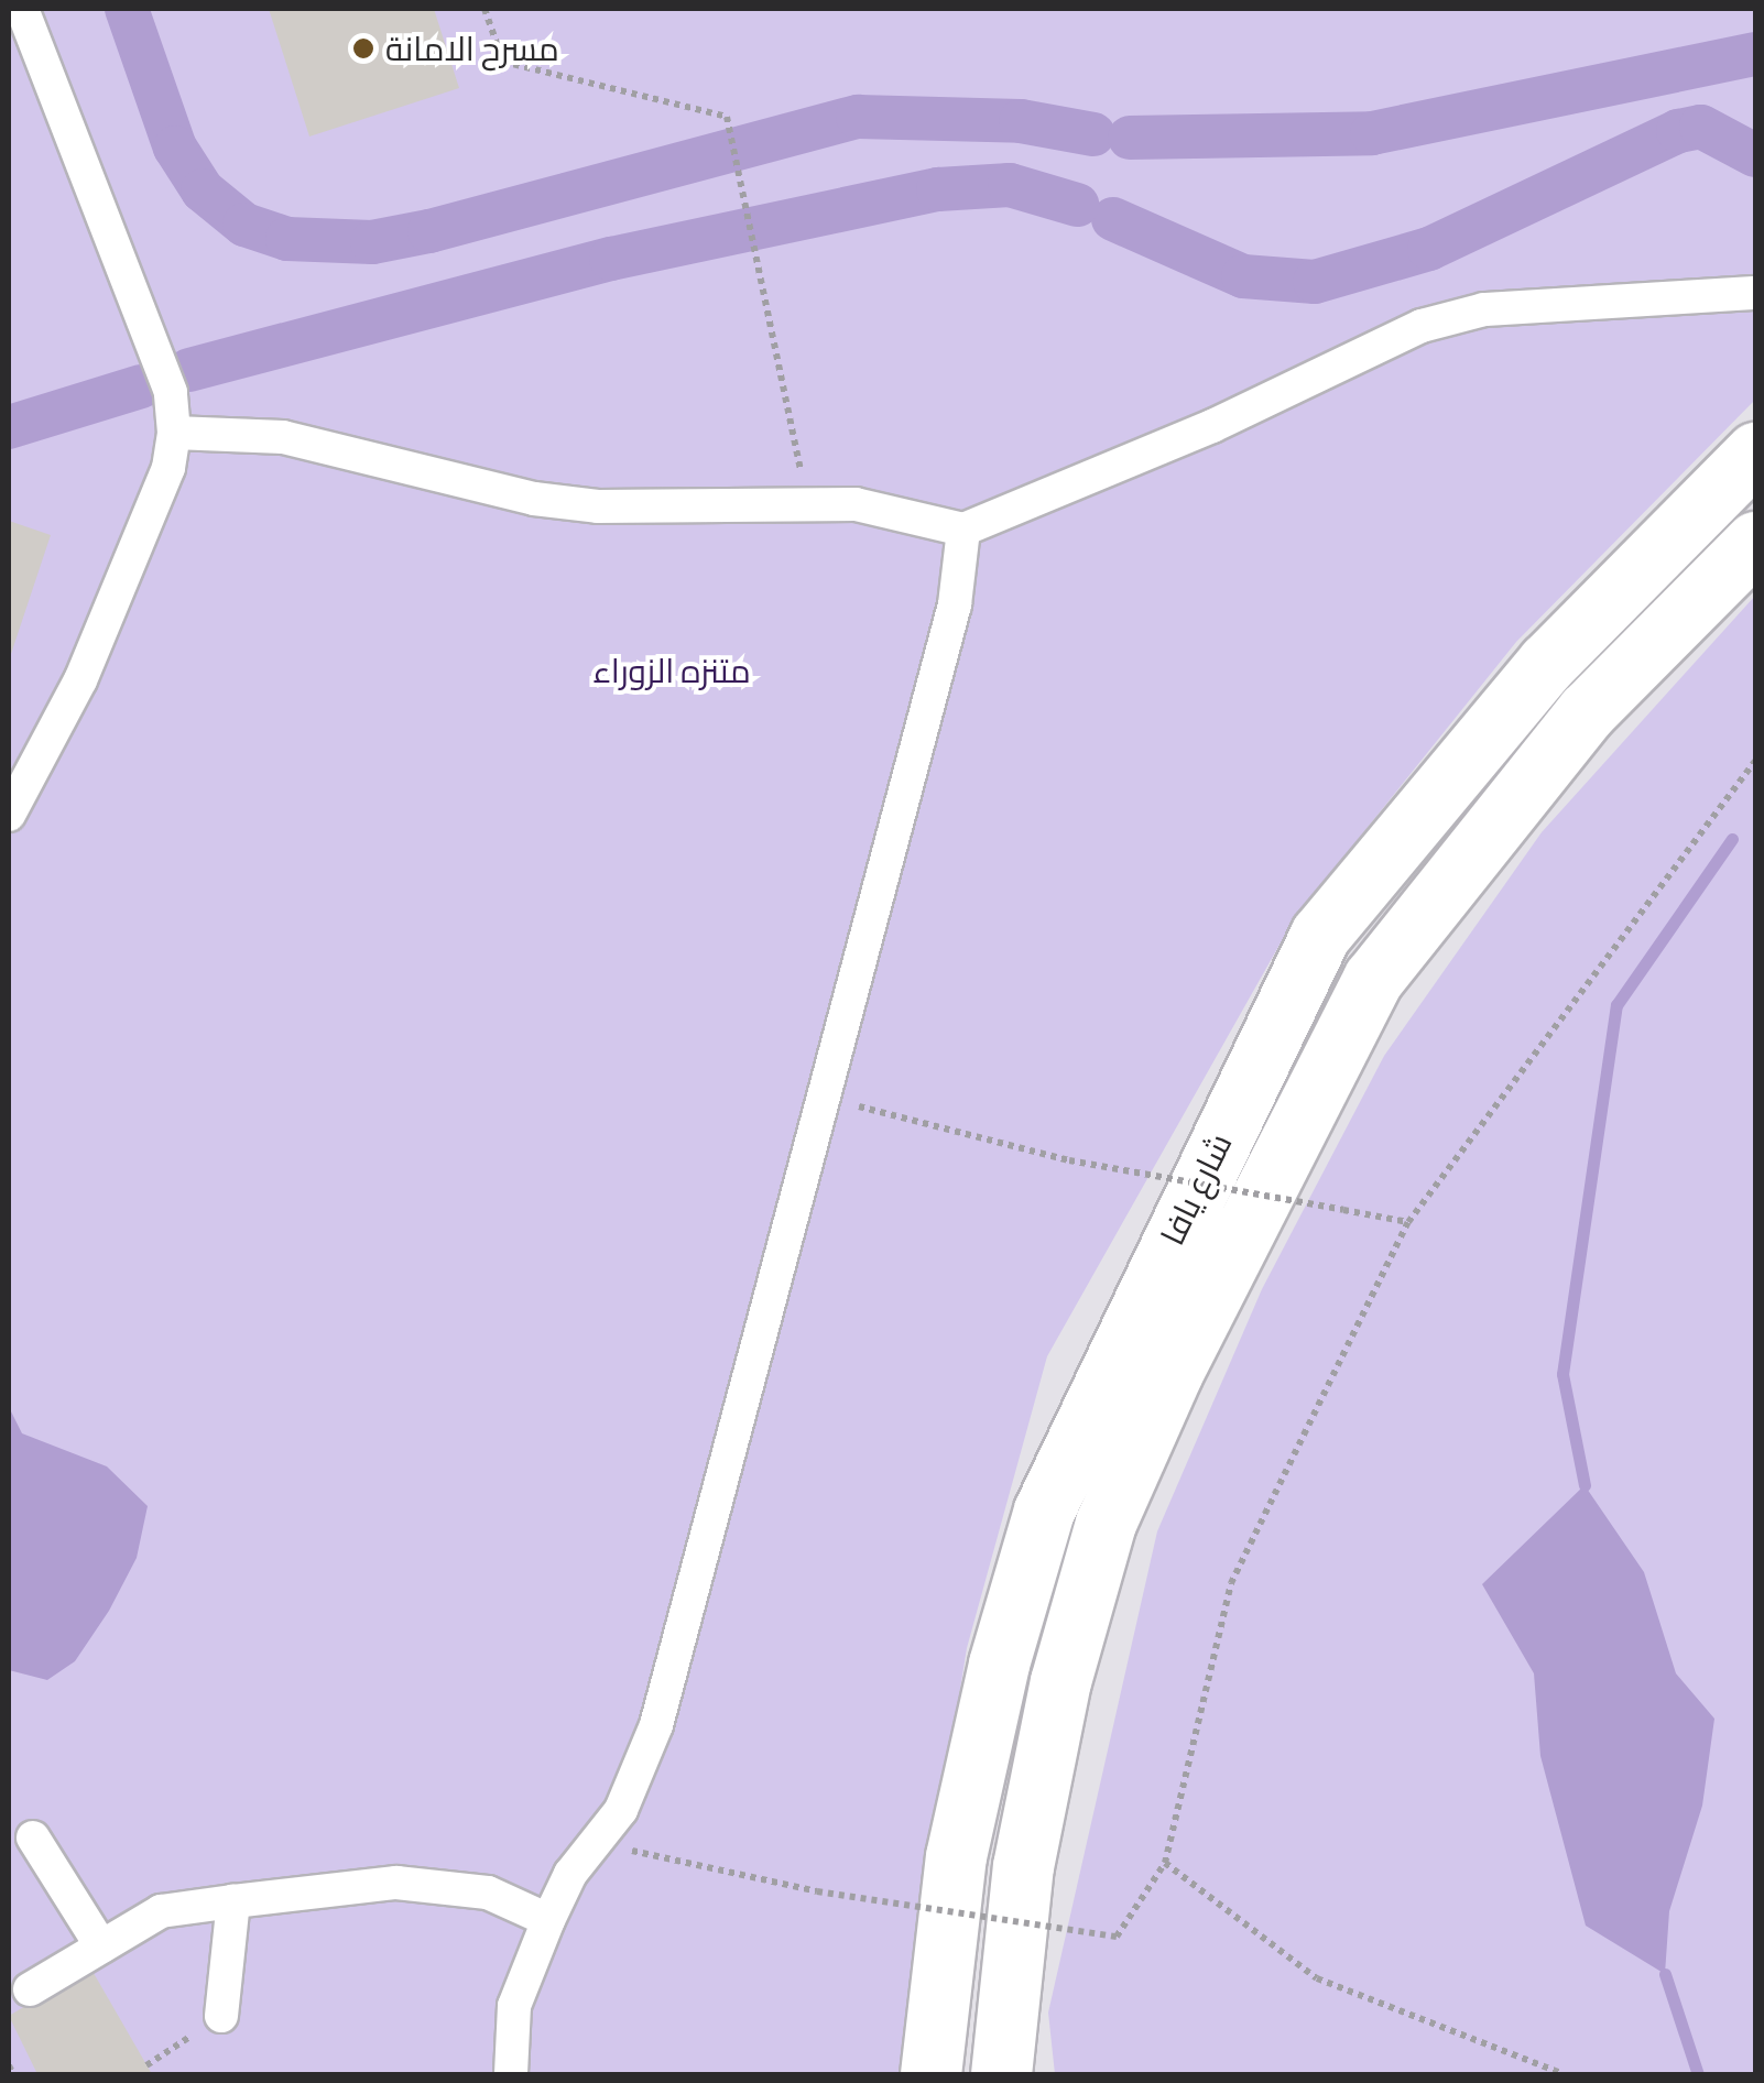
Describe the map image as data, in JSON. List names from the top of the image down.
{
  "streets": {
    "highway": ["شارع يافا"]
  },
  "parks": ["متنزه الزوراء"],
  "places": ["مسرح الامانة"]
}
